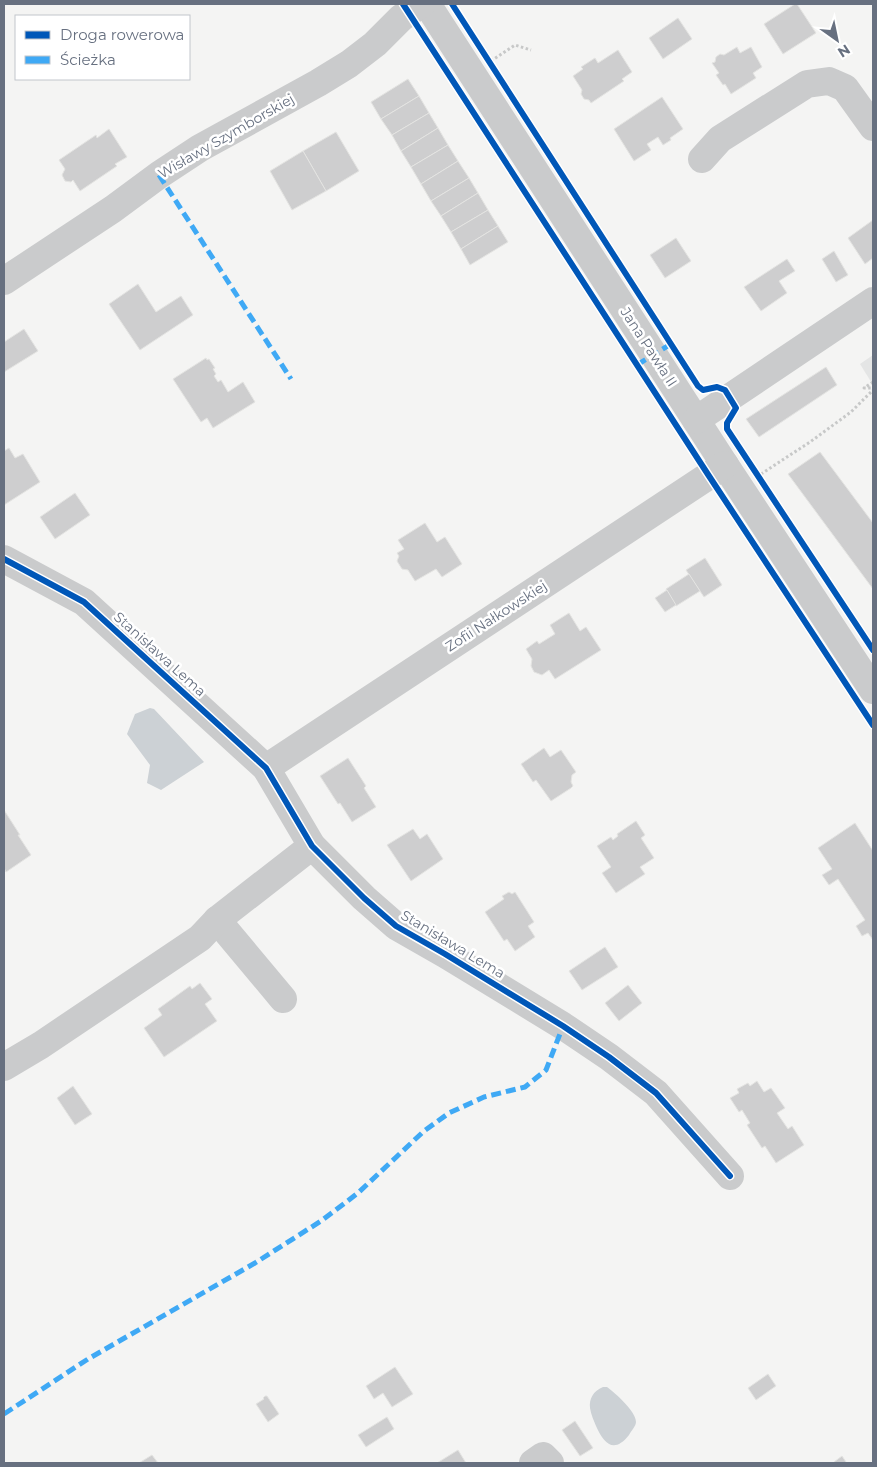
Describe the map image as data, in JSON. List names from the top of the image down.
{
  "streets": {
    "street": [
      "Wisławy Szymborskiej",
      "Jana Pawła II",
      "Zofii Nałkowskiej",
      "Stanisława Lema"
    ]
  },
  "crossings": [
    ["Jana Pawła II", "Zofii Nałkowskiej"],
    ["Zofii Nałkowskiej", "Stanisława Lema"]
  ],
  "legend": ["Droga rowerowa", "Ścieżka"],
  "north": "bottom right"
}
